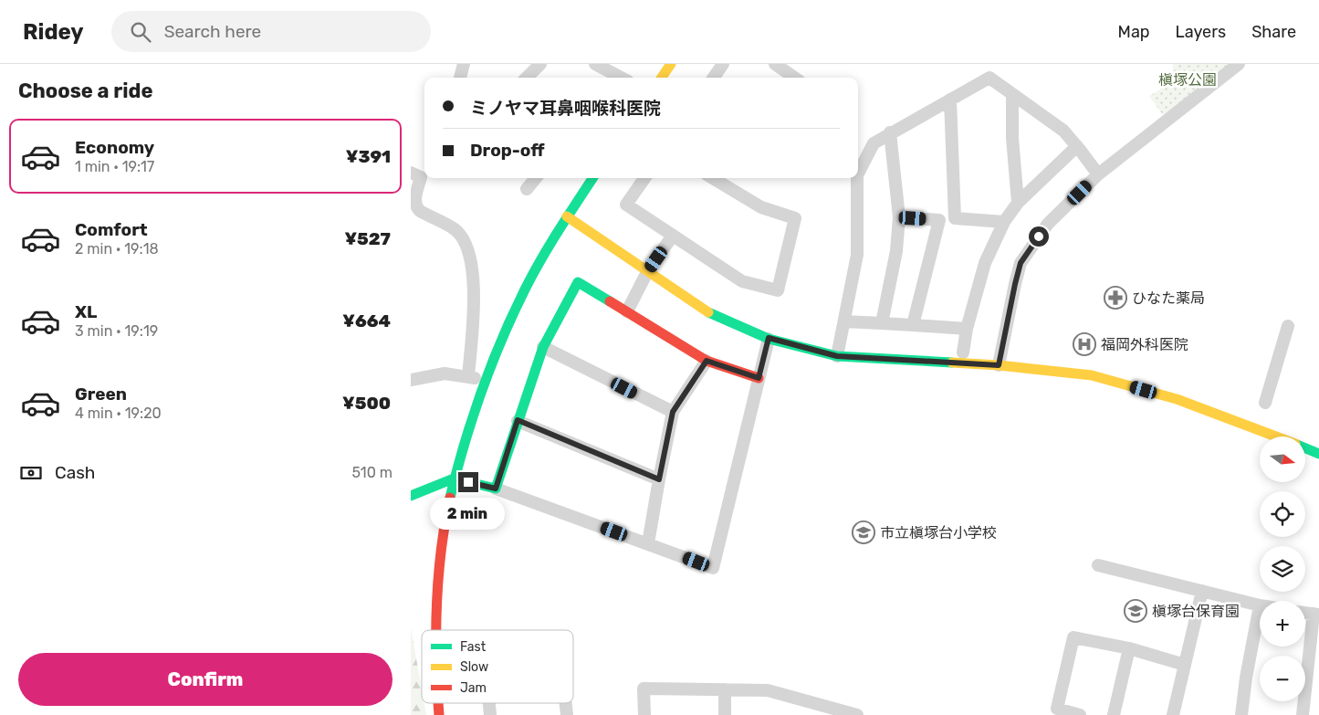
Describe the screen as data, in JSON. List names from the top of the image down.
{
  "parks": ["槇塚公園"],
  "places": {
    "pharmacy": ["ひなた薬局"],
    "hospital": ["福岡外科医院"],
    "school or university": ["市立槇塚台小学校", "槇塚台保育園"]
  },
  "legend": ["Fast", "Slow", "Jam"],
  "north": "right",
  "page": {
    "header": "Ridey",
    "search": "Search here",
    "nav": ["Map", "Layers", "Share"],
    "heading": "Choose a ride",
    "banner": ["ミノヤマ耳鼻咽喉科医院", "Drop-off"],
    "list": [
      {
        "name": "Economy",
        "note": "1 min · 19:17",
        "value": "¥391"
      },
      {
        "name": "Comfort",
        "note": "2 min · 19:18",
        "value": "¥527"
      },
      {
        "name": "XL",
        "note": "3 min · 19:19",
        "value": "¥664"
      },
      {
        "name": "Green",
        "note": "4 min · 19:20",
        "value": "¥500"
      }
    ],
    "map_buttons": ["+", "−"],
    "pay": ["Cash", "510 m"],
    "bubble": "2 min",
    "buttons": "Confirm"
  }
}
